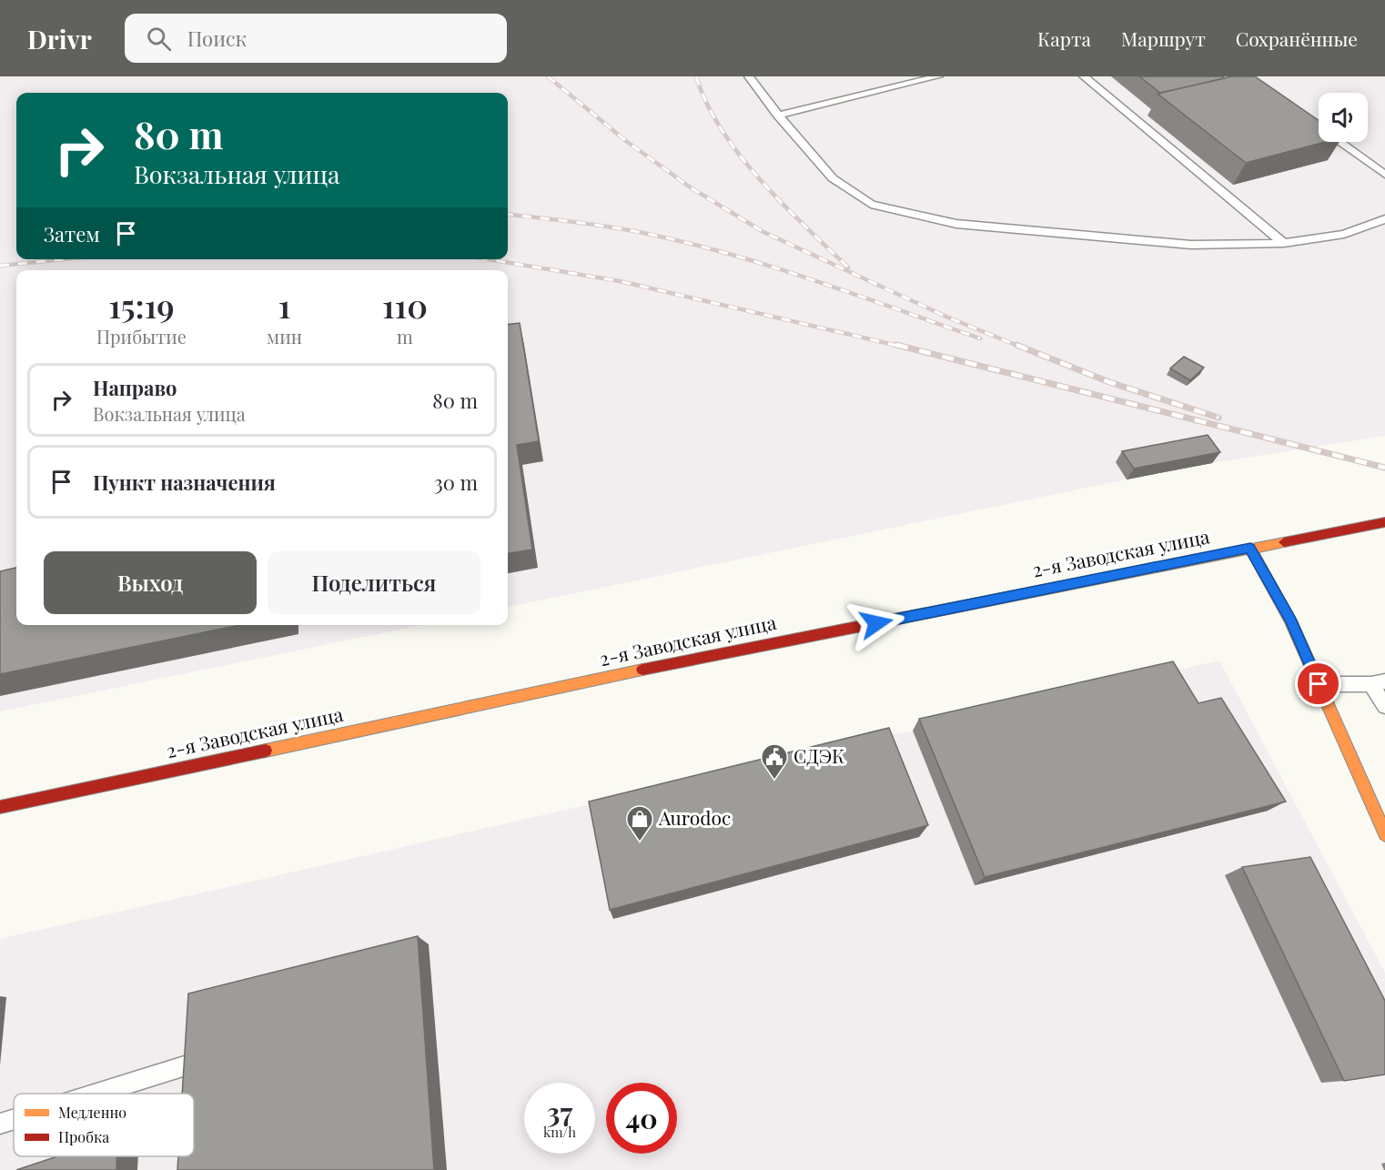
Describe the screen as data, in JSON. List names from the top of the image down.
{
  "streets": {
    "street": ["2-я Заводская улица"]
  },
  "places": {
    "public building": ["СДЭК"],
    "shop": ["Aurodoc"]
  },
  "legend": ["Медленно", "Пробка"],
  "page": {
    "header": "Drivr",
    "search": "Поиск",
    "nav": ["Карта", "Маршрут", "Сохранённые"],
    "turn": ["80 m", "Вокзальная улица"],
    "then": "Затем",
    "eta": [
      "15:19",
      "Прибытие",
      "1",
      "мин",
      "110",
      "m"
    ],
    "list": [
      {
        "name": "Направо",
        "note": "Вокзальная улица",
        "value": "80 m"
      },
      {
        "name": "Пункт назначения",
        "value": "30 m"
      }
    ],
    "buttons": ["Выход", "Поделиться"],
    "speed": "37 km/h",
    "limit": "40"
  }
}
